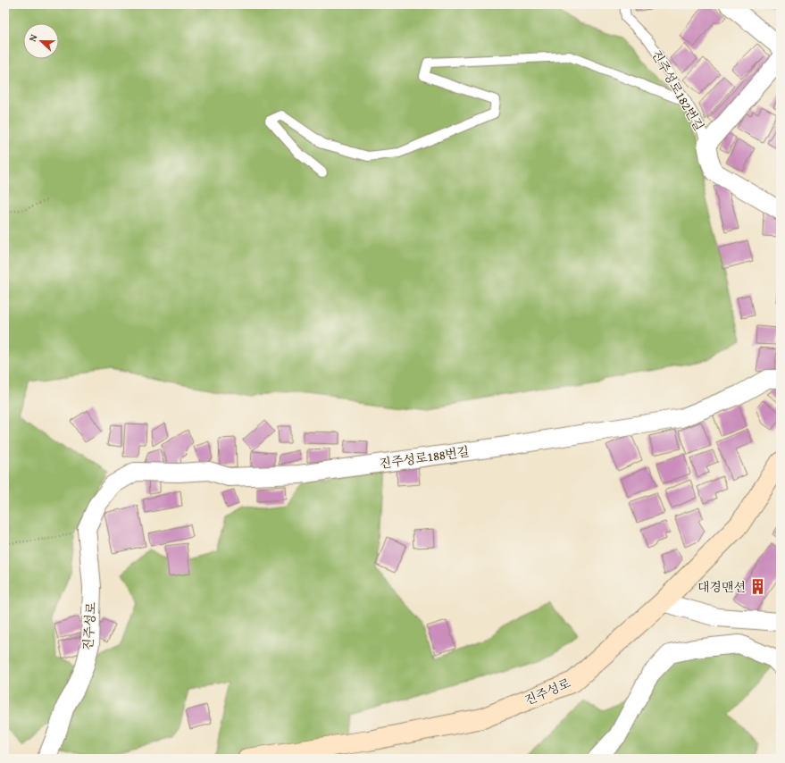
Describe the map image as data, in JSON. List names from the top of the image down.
{
  "streets": {
    "main road": ["진주성로"],
    "street": ["진주성로182번길", "진주성로188번길"]
  },
  "crossings": [
    ["진주성로188번길", "진주성로"]
  ],
  "places": {
    "building": ["대경맨션"]
  },
  "north": "left"
}
